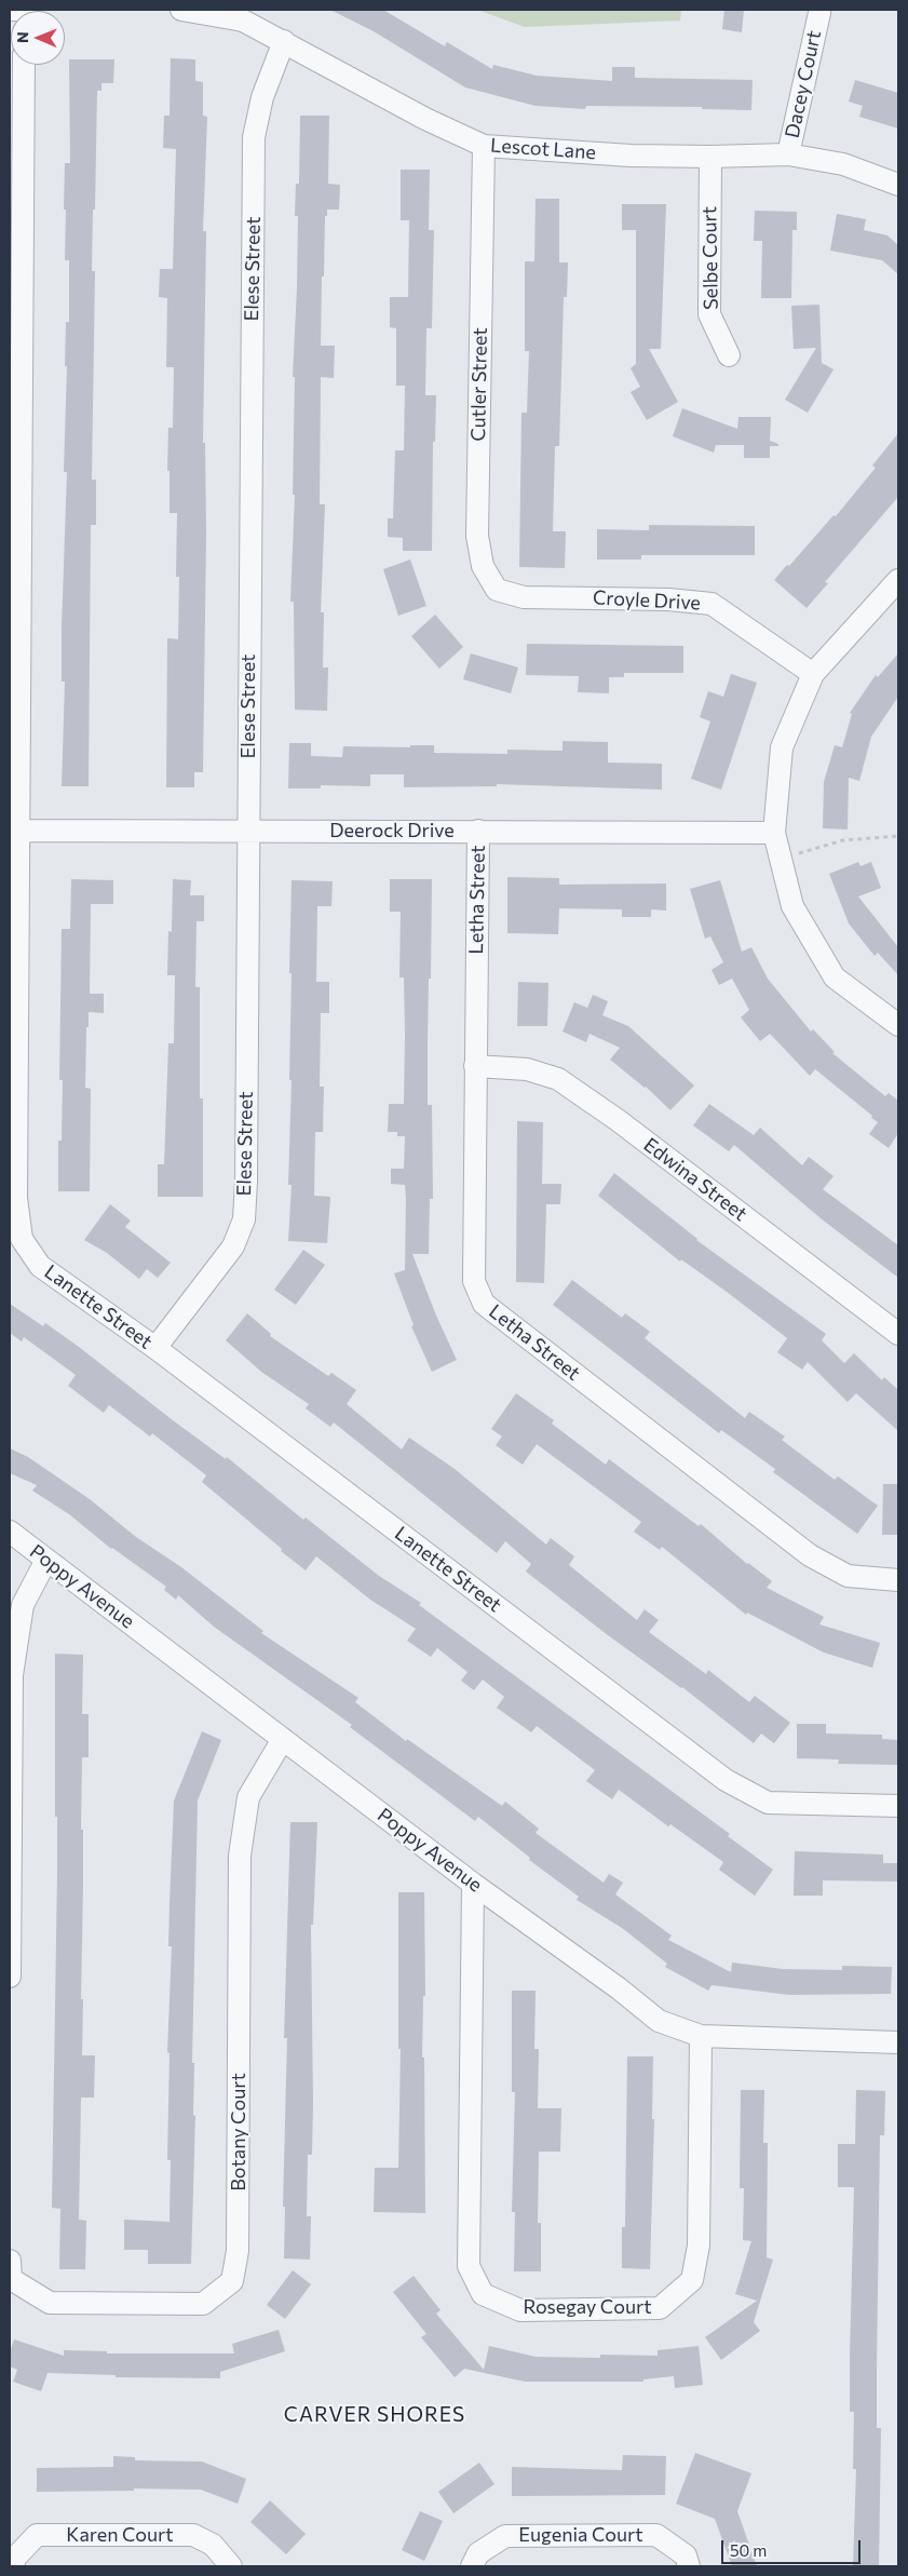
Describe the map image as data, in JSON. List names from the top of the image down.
{
  "streets": {
    "street": [
      "Dacey Court",
      "Lescot Lane",
      "Selbe Court",
      "Elese Street",
      "Cutler Street",
      "Croyle Drive",
      "Deerock Drive",
      "Letha Street",
      "Edwina Street",
      "Lanette Street",
      "Poppy Avenue",
      "Botany Court",
      "Rosegay Court",
      "Karen Court",
      "Eugenia Court"
    ]
  },
  "crossings": [
    ["Dacey Court", "Lescot Lane"],
    ["Lescot Lane", "Selbe Court"],
    ["Lescot Lane", "Elese Street"],
    ["Lescot Lane", "Cutler Street"],
    ["Elese Street", "Deerock Drive"],
    ["Elese Street", "Lanette Street"],
    ["Cutler Street", "Croyle Drive"],
    ["Deerock Drive", "Letha Street"],
    ["Deerock Drive", "Lanette Street"],
    ["Letha Street", "Edwina Street"],
    ["Poppy Avenue", "Botany Court"],
    ["Poppy Avenue", "Rosegay Court"]
  ],
  "districts": ["CARVER SHORES"],
  "scale_bar": "50 m",
  "north": "left"
}
